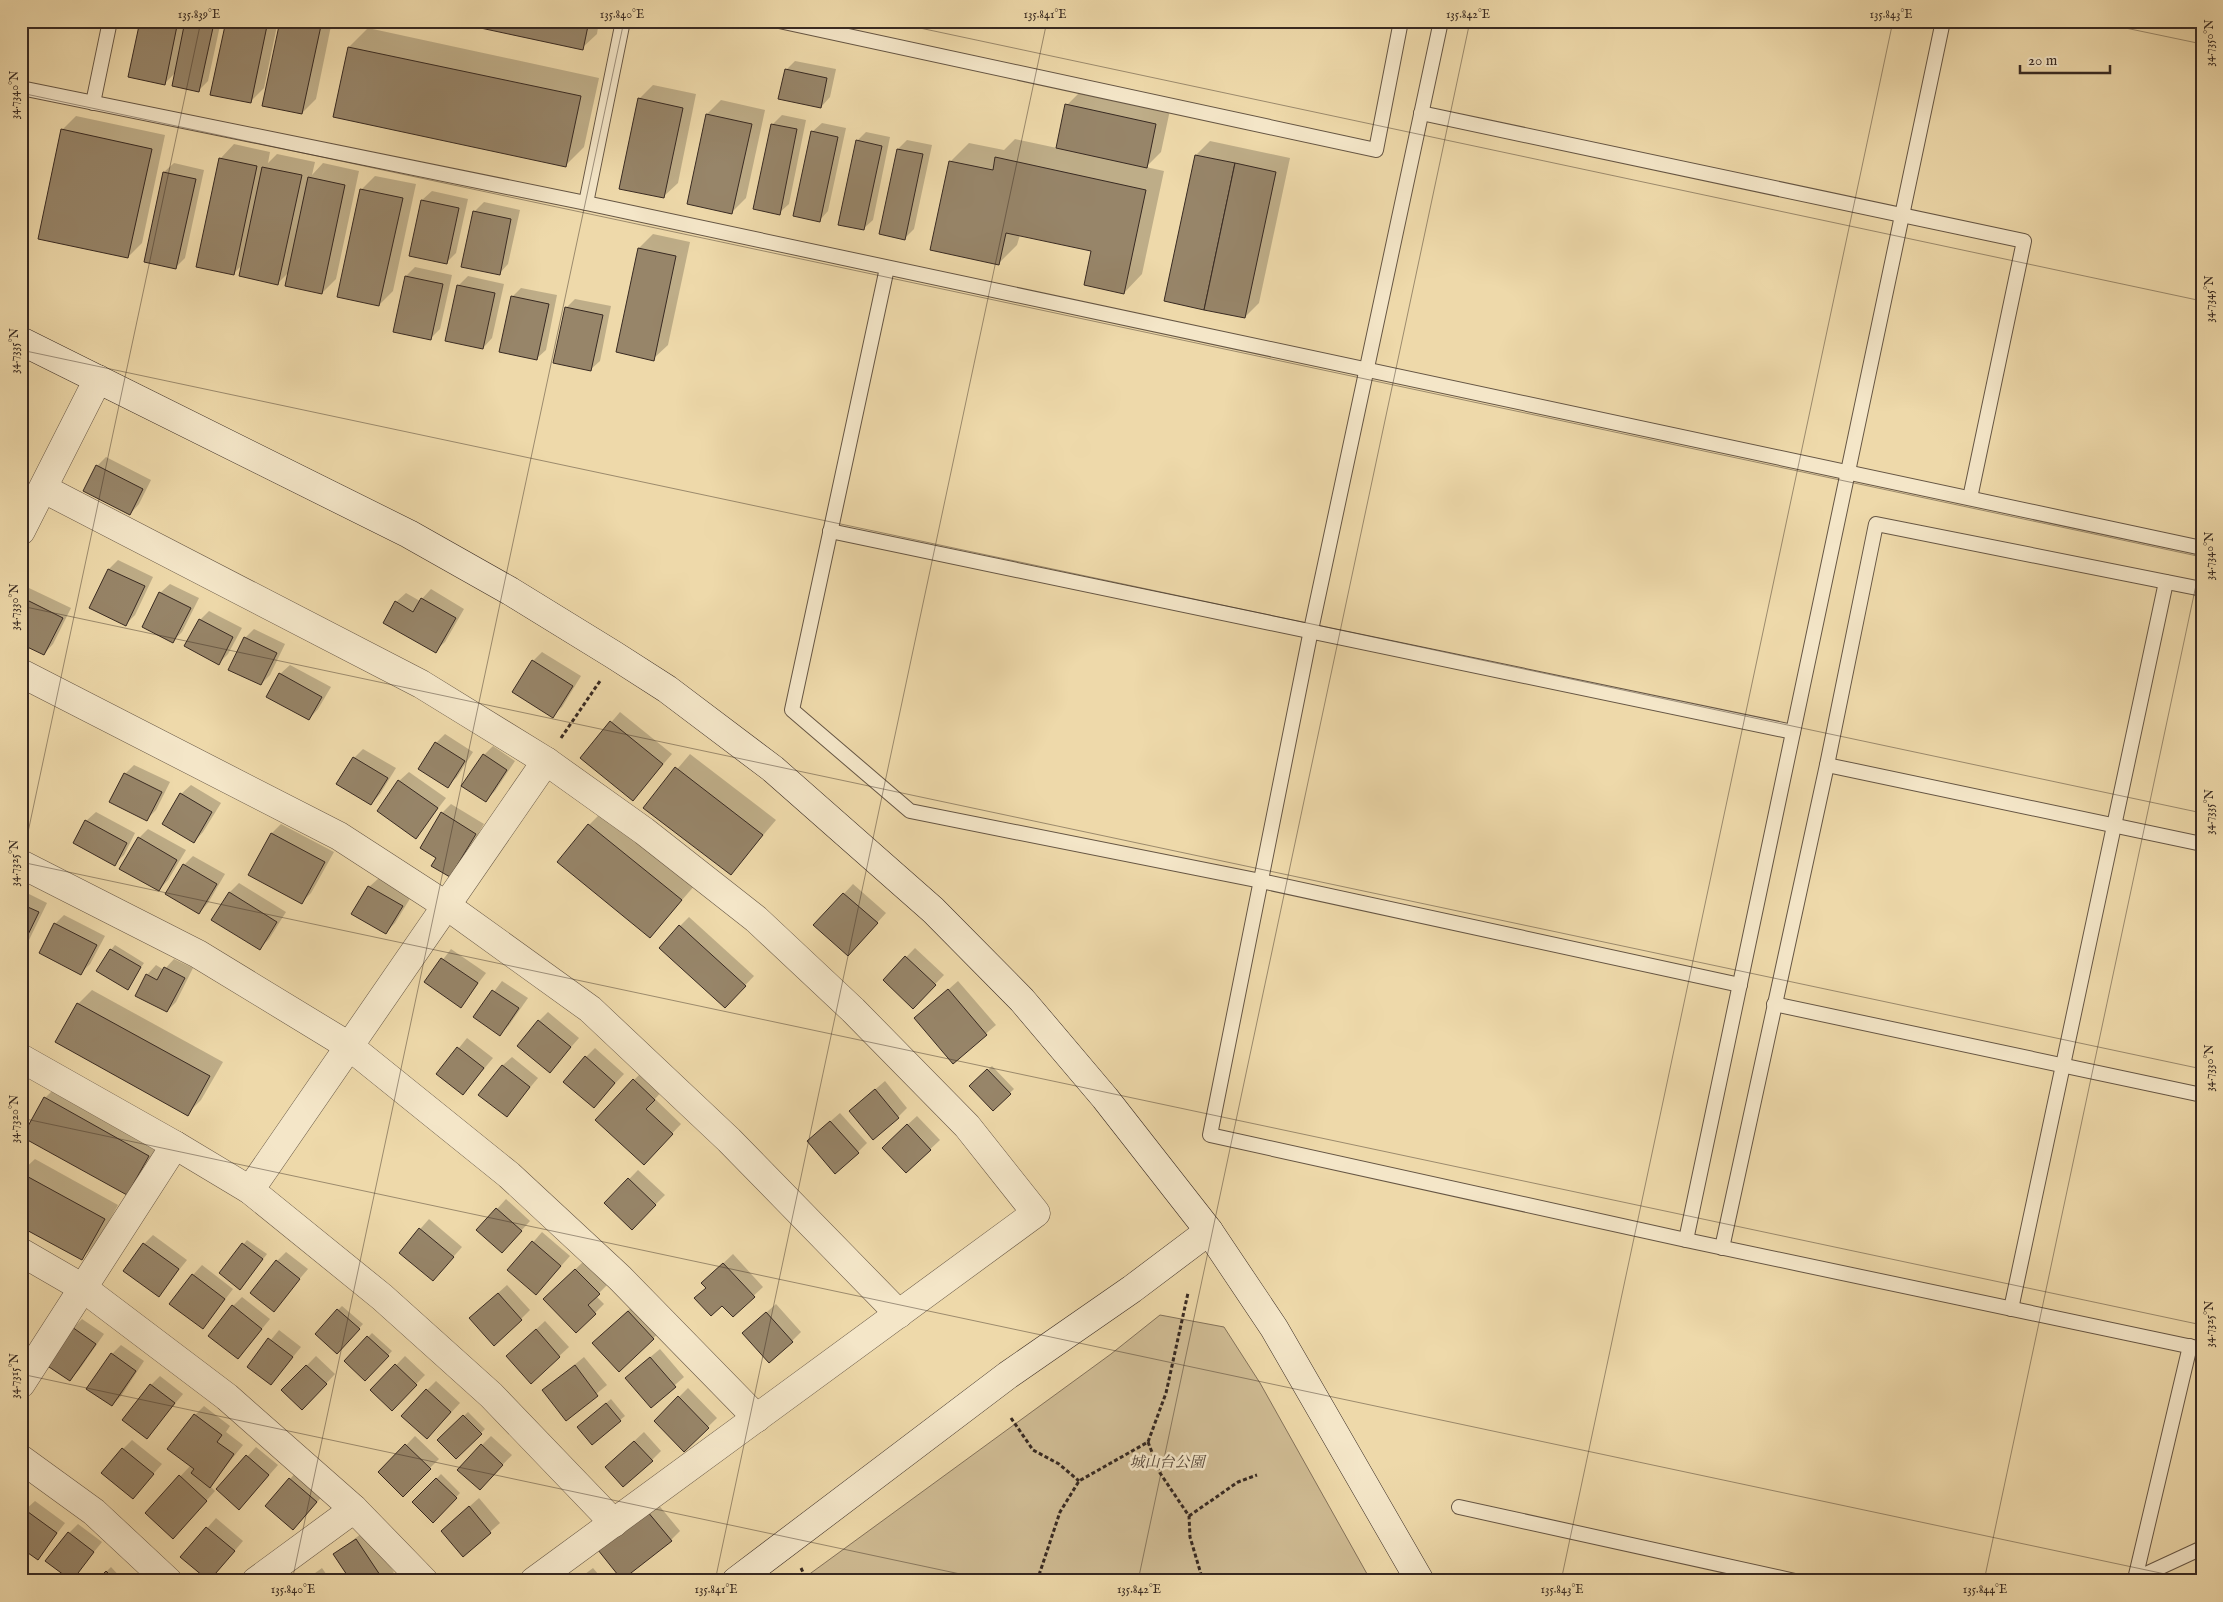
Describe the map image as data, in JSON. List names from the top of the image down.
{
  "parks": ["城山台公園"],
  "scale_bar": "20 m",
  "coordinates": [
    "135.839°E",
    "135.840°E",
    "135.841°E",
    "135.842°E",
    "135.843°E",
    "34.7350°N",
    "34.7340°N",
    "34.7345°N",
    "34.7335°N",
    "34.7330°N",
    "34.7325°N",
    "34.7320°N",
    "34.7315°N",
    "135.844°E"
  ]
}
